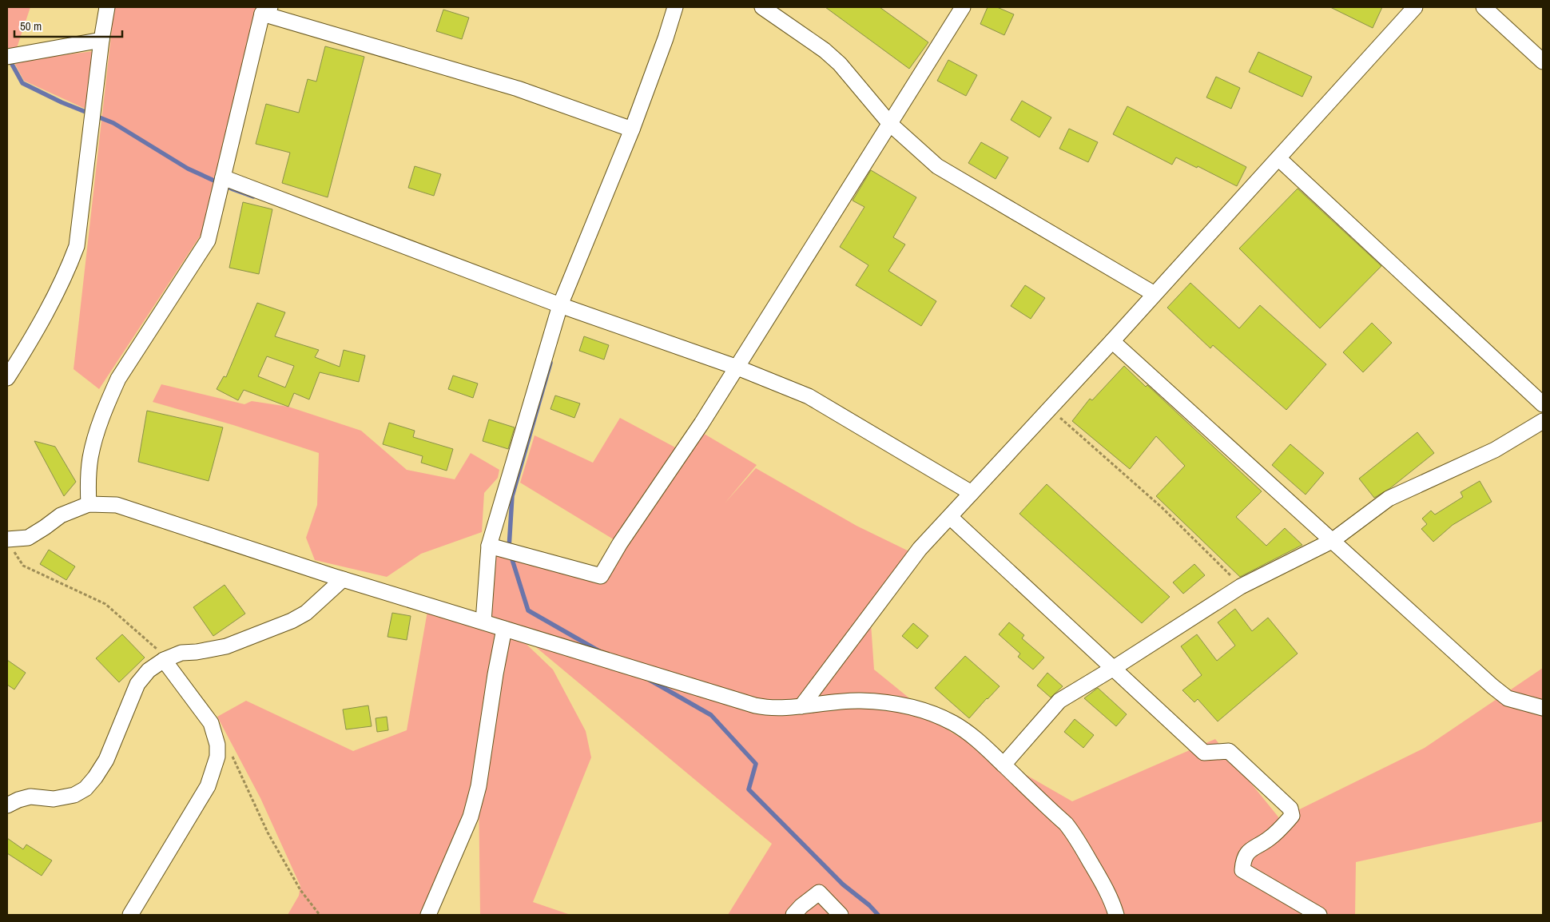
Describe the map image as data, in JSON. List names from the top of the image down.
{
  "scale_bar": "50 m"
}
